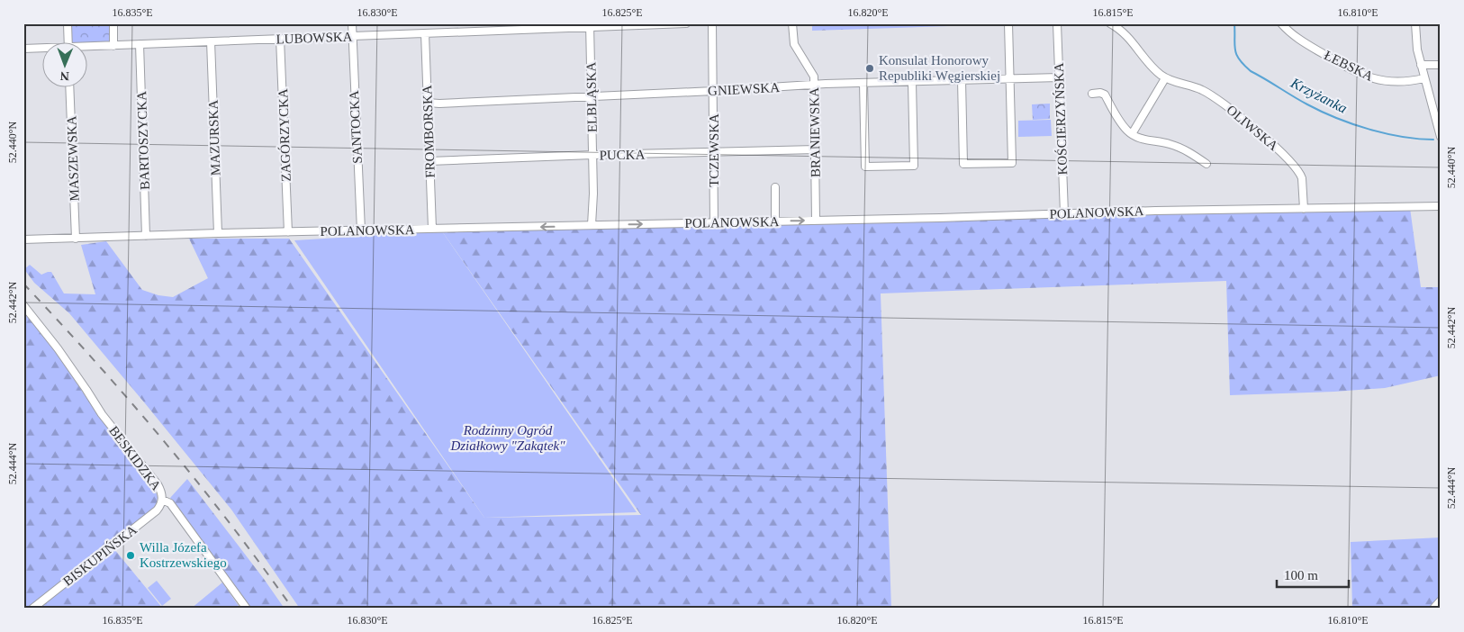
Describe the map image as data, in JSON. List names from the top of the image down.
{
  "streets": {
    "street": [
      "LUBOWSKA",
      "ŁEBSKA",
      "GNIEWSKA",
      "ELBLĄSKA",
      "KOŚCIERZYŃSKA",
      "SANTOCKA",
      "OLIWSKA",
      "FROMBORSKA",
      "BRANIEWSKA",
      "ZAGÓRZYCKA",
      "MAZURSKA",
      "BARTOSZYCKA",
      "TCZEWSKA",
      "PUCKA",
      "MASZEWSKA",
      "POLANOWSKA",
      "BESKIDZKA",
      "BISKUPIŃSKA"
    ]
  },
  "crossings": [
    ["LUBOWSKA", "ELBLĄSKA"],
    ["LUBOWSKA", "SANTOCKA"],
    ["LUBOWSKA", "FROMBORSKA"],
    ["LUBOWSKA", "ZAGÓRZYCKA"],
    ["LUBOWSKA", "MAZURSKA"],
    ["LUBOWSKA", "BARTOSZYCKA"],
    ["GNIEWSKA", "ELBLĄSKA"],
    ["GNIEWSKA", "KOŚCIERZYŃSKA"],
    ["GNIEWSKA", "FROMBORSKA"],
    ["GNIEWSKA", "BRANIEWSKA"],
    ["GNIEWSKA", "TCZEWSKA"],
    ["ELBLĄSKA", "PUCKA"],
    ["ELBLĄSKA", "POLANOWSKA"],
    ["KOŚCIERZYŃSKA", "POLANOWSKA"],
    ["SANTOCKA", "POLANOWSKA"],
    ["OLIWSKA", "POLANOWSKA"],
    ["FROMBORSKA", "PUCKA"],
    ["FROMBORSKA", "POLANOWSKA"],
    ["BRANIEWSKA", "PUCKA"],
    ["BRANIEWSKA", "POLANOWSKA"],
    ["ZAGÓRZYCKA", "POLANOWSKA"],
    ["MAZURSKA", "POLANOWSKA"],
    ["BARTOSZYCKA", "POLANOWSKA"],
    ["TCZEWSKA", "PUCKA"],
    ["TCZEWSKA", "POLANOWSKA"],
    ["MASZEWSKA", "POLANOWSKA"],
    ["BESKIDZKA", "BISKUPIŃSKA"]
  ],
  "water": ["Krzyżanka"],
  "parks": ["Rodzinny Ogród Działkowy \"Zakątek\""],
  "places": ["Konsulat Honorowy Republiki Węgierskiej", "Willa Józefa Kostrzewskiego"],
  "scale_bar": "100 m",
  "north": "bottom",
  "coordinates": [
    "16.835°E",
    "16.830°E",
    "16.825°E",
    "16.820°E",
    "16.815°E",
    "16.810°E",
    "52.440°N",
    "52.442°N",
    "52.444°N"
  ]
}
